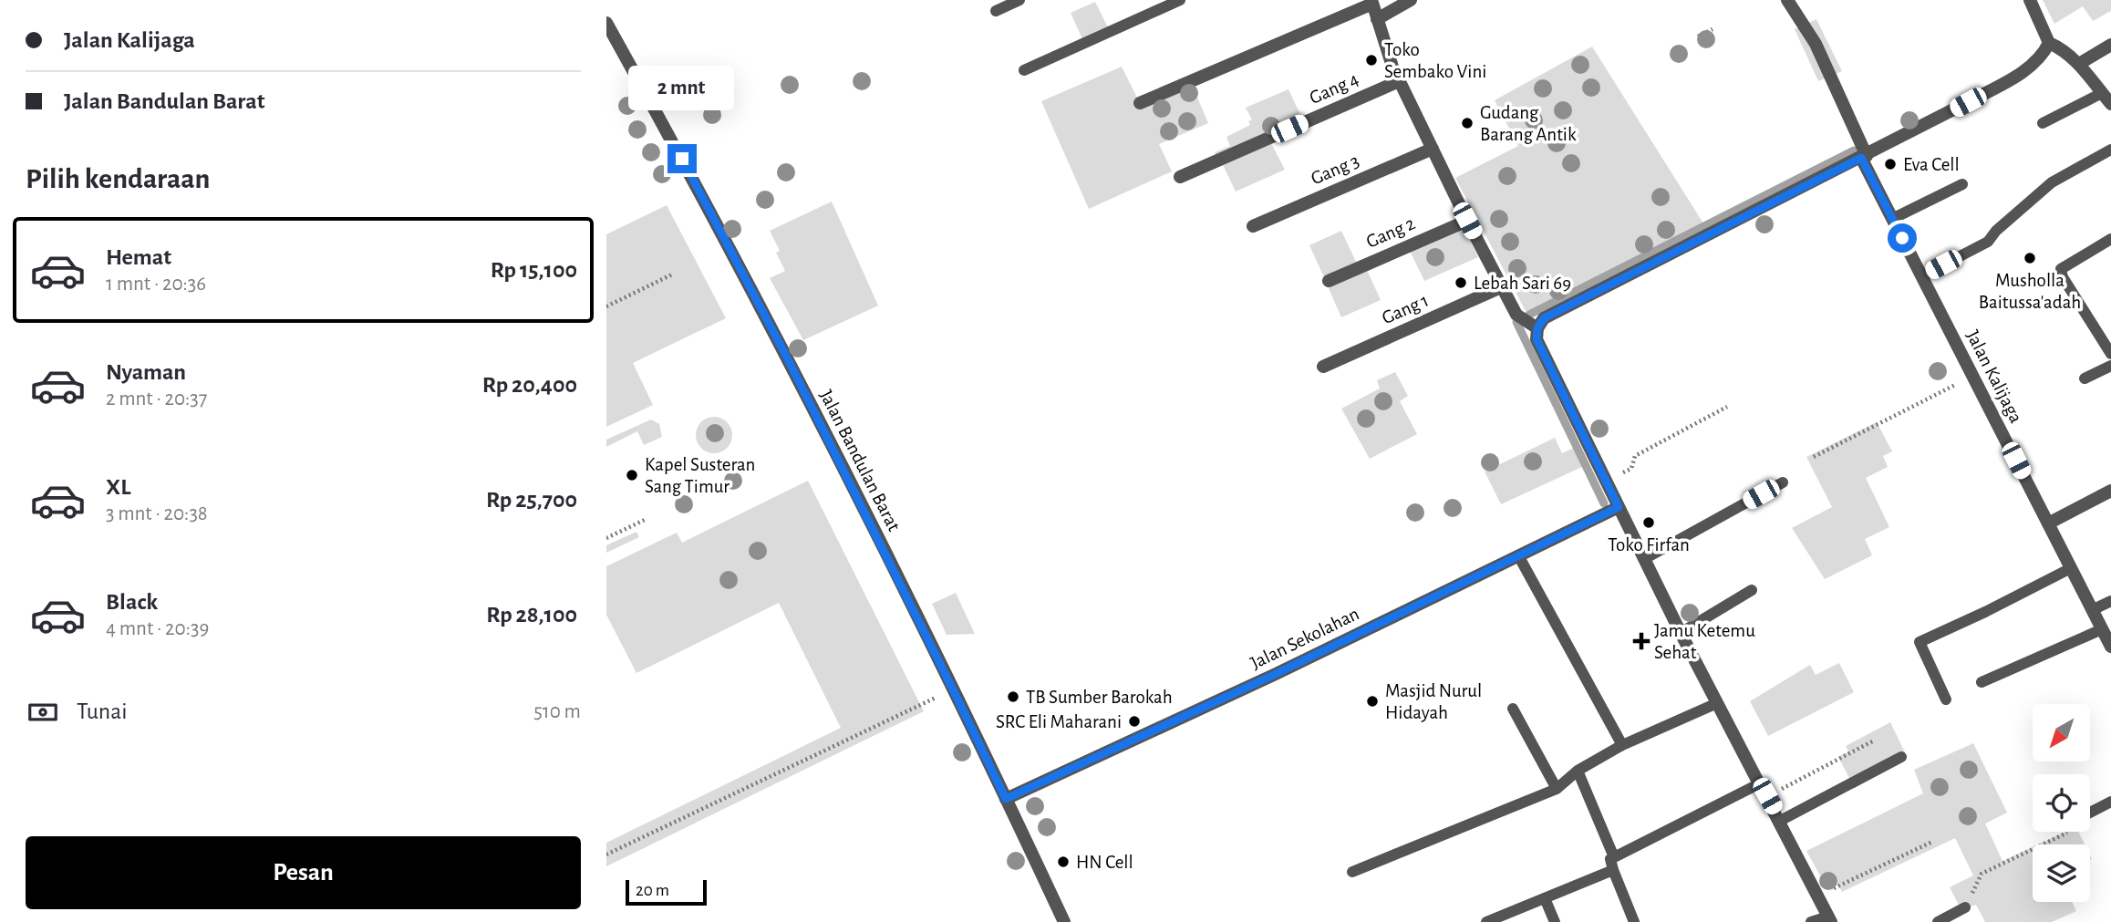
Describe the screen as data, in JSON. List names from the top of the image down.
{
  "streets": {
    "street": [
      "Gang 4",
      "Gang 3",
      "Gang 2",
      "Gang 1",
      "Jalan Kalijaga",
      "Jalan Bandulan Barat",
      "Jalan Sekolahan"
    ]
  },
  "crossings": [
    ["Jalan Bandulan Barat", "Jalan Sekolahan"]
  ],
  "places": {
    "other": [
      "Toko Sembako Vini",
      "Gudang Barang Antik",
      "Eva Cell",
      "Musholla Baitussa'adah",
      "Lebah Sari 69",
      "Kapel Susteran Sang Timur",
      "Toko Firfan",
      "TB Sumber Barokah",
      "Masjid Nurul Hidayah",
      "SRC Eli Maharani",
      "HN Cell"
    ],
    "health": ["Jamu Ketemu Sehat"]
  },
  "scale_bar": "20 m",
  "north": "bottom left",
  "page": {
    "banner": ["Jalan Kalijaga", "Jalan Bandulan Barat"],
    "bubble": "2 mnt",
    "heading": "Pilih kendaraan",
    "list": [
      {
        "name": "Hemat",
        "note": "1 mnt · 20:36",
        "value": "Rp 15,100"
      },
      {
        "name": "Nyaman",
        "note": "2 mnt · 20:37",
        "value": "Rp 20,400"
      },
      {
        "name": "XL",
        "note": "3 mnt · 20:38",
        "value": "Rp 25,700"
      },
      {
        "name": "Black",
        "note": "4 mnt · 20:39",
        "value": "Rp 28,100"
      }
    ],
    "pay": ["Tunai", "510 m"],
    "buttons": "Pesan",
    "scale": "20 m"
  }
}
